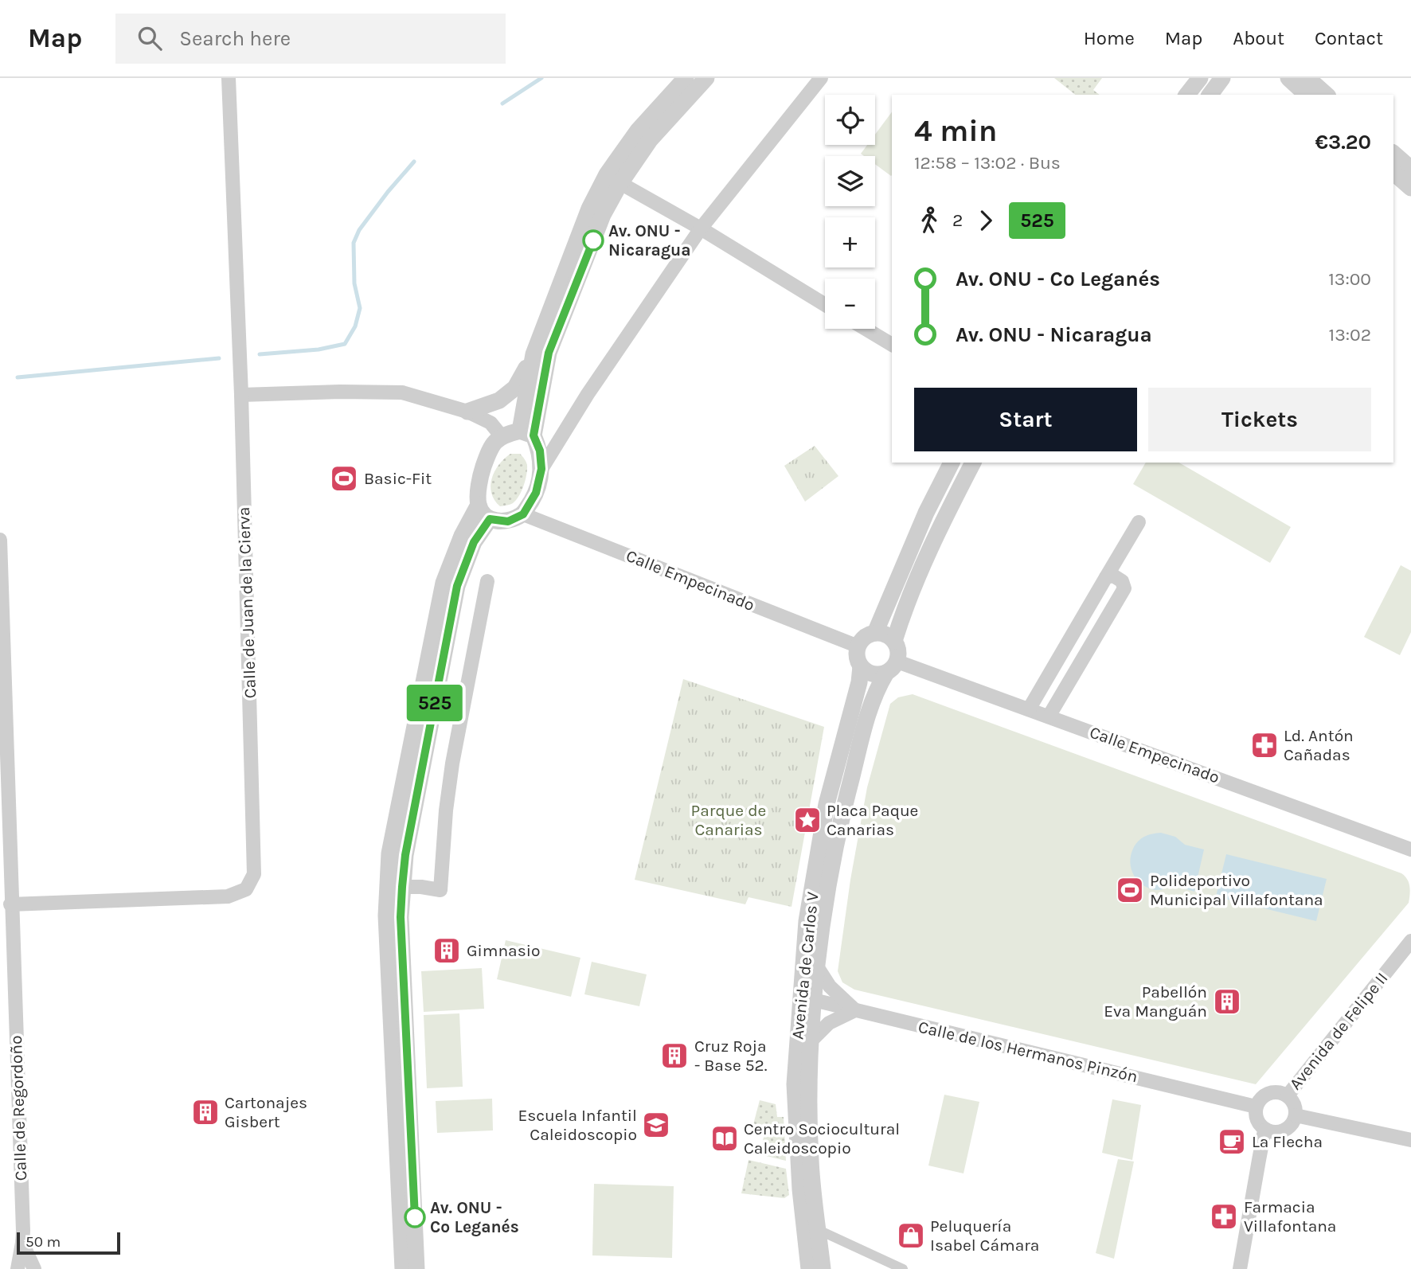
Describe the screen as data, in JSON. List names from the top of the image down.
{
  "streets": {
    "street": [
      "Calle Empecinado",
      "Calle de Juan de la Cierva",
      "Avenida de Carlos V",
      "Avenida de Felipe II",
      "Calle de los Hermanos Pinzón",
      "Calle de Regordoño"
    ]
  },
  "crossings": [
    ["Calle Empecinado", "Avenida de Carlos V"],
    ["Calle de Juan de la Cierva", "Calle de Regordoño"],
    ["Avenida de Carlos V", "Calle de los Hermanos Pinzón"],
    ["Avenida de Felipe II", "Calle de los Hermanos Pinzón"]
  ],
  "parks": ["Parque de Canarias"],
  "places": {
    "other": ["Av. ONU - Nicaragua", "Av. ONU - Cº Leganés"],
    "sports": ["Basic-Fit", "Polideportivo Municipal Villafontana"],
    "pharmacy": ["Ld. Antón Cañadas", "Farmacia Villafontana"],
    "place": ["Placa Paque Canarias"],
    "building": [
      "Gimnasio",
      "Pabellón Eva Manguán",
      "Cruz Roja - Base 52.",
      "Cartonajes Gisbert"
    ],
    "school or university": ["Escuela Infantil Caleidoscopio"],
    "library": ["Centro Sociocultural Caleidoscopio"],
    "cafe": ["La Flecha"],
    "shop": ["Peluquería Isabel Cámara"]
  },
  "lines": ["bus line 525"],
  "scale_bar": "50 m",
  "page": {
    "header": "Map",
    "search": "Search here",
    "nav": [
      "Home",
      "Map",
      "About",
      "Contact"
    ],
    "on_map": "525",
    "map_buttons": ["+", "−"],
    "heading": ["4 min", "12:58 – 13:02 · Bus", "€3.20"],
    "legs": ["2", "525"],
    "list": [
      {
        "name": "Av. ONU - Cº Leganés",
        "value": "13:00"
      },
      {
        "name": "Av. ONU - Nicaragua",
        "value": "13:02"
      }
    ],
    "buttons": ["Start", "Tickets"],
    "scale": "50 m"
  }
}
